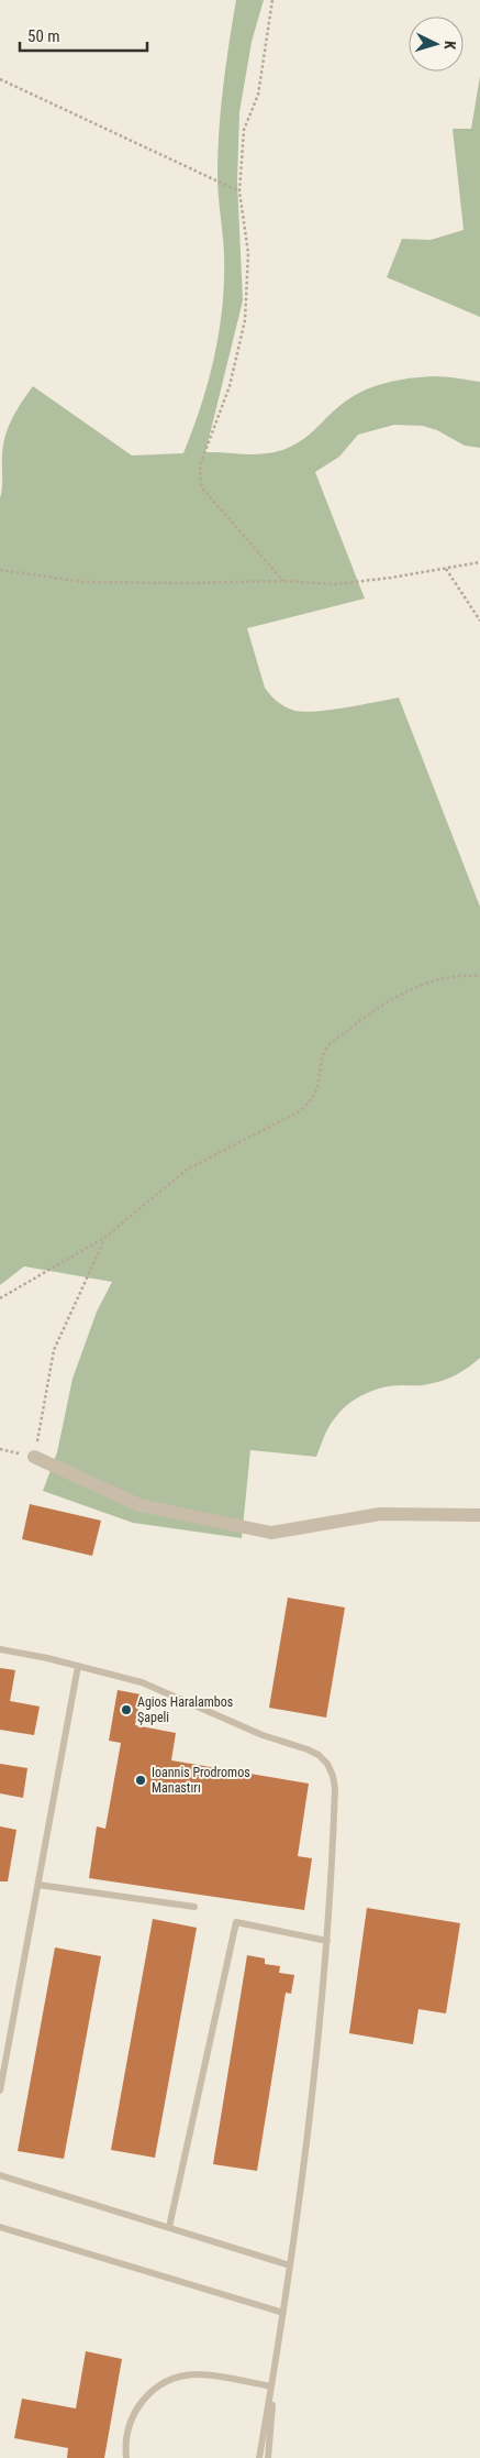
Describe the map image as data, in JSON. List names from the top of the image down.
{
  "places": ["Agios Haralambos Şapeli", "Ioannis Prodromos Manastırı"],
  "scale_bar": "50 m",
  "north": "right"
}
